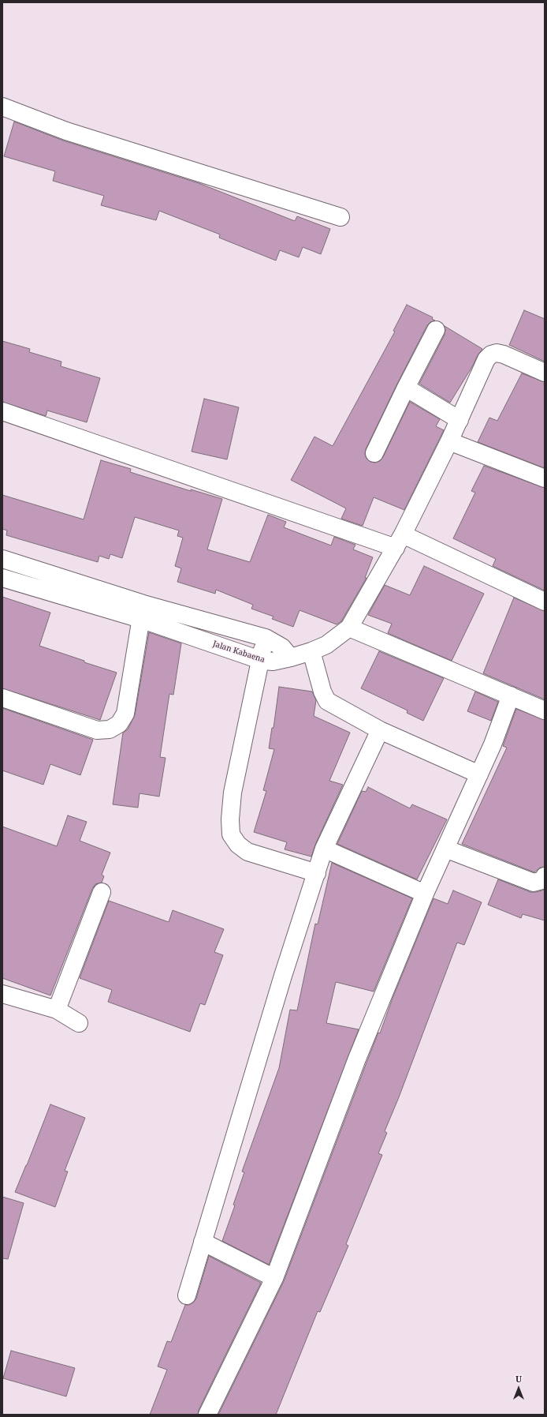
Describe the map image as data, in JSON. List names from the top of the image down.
{
  "streets": {
    "street": ["Jalan Kabaena"]
  },
  "north": "top"
}
